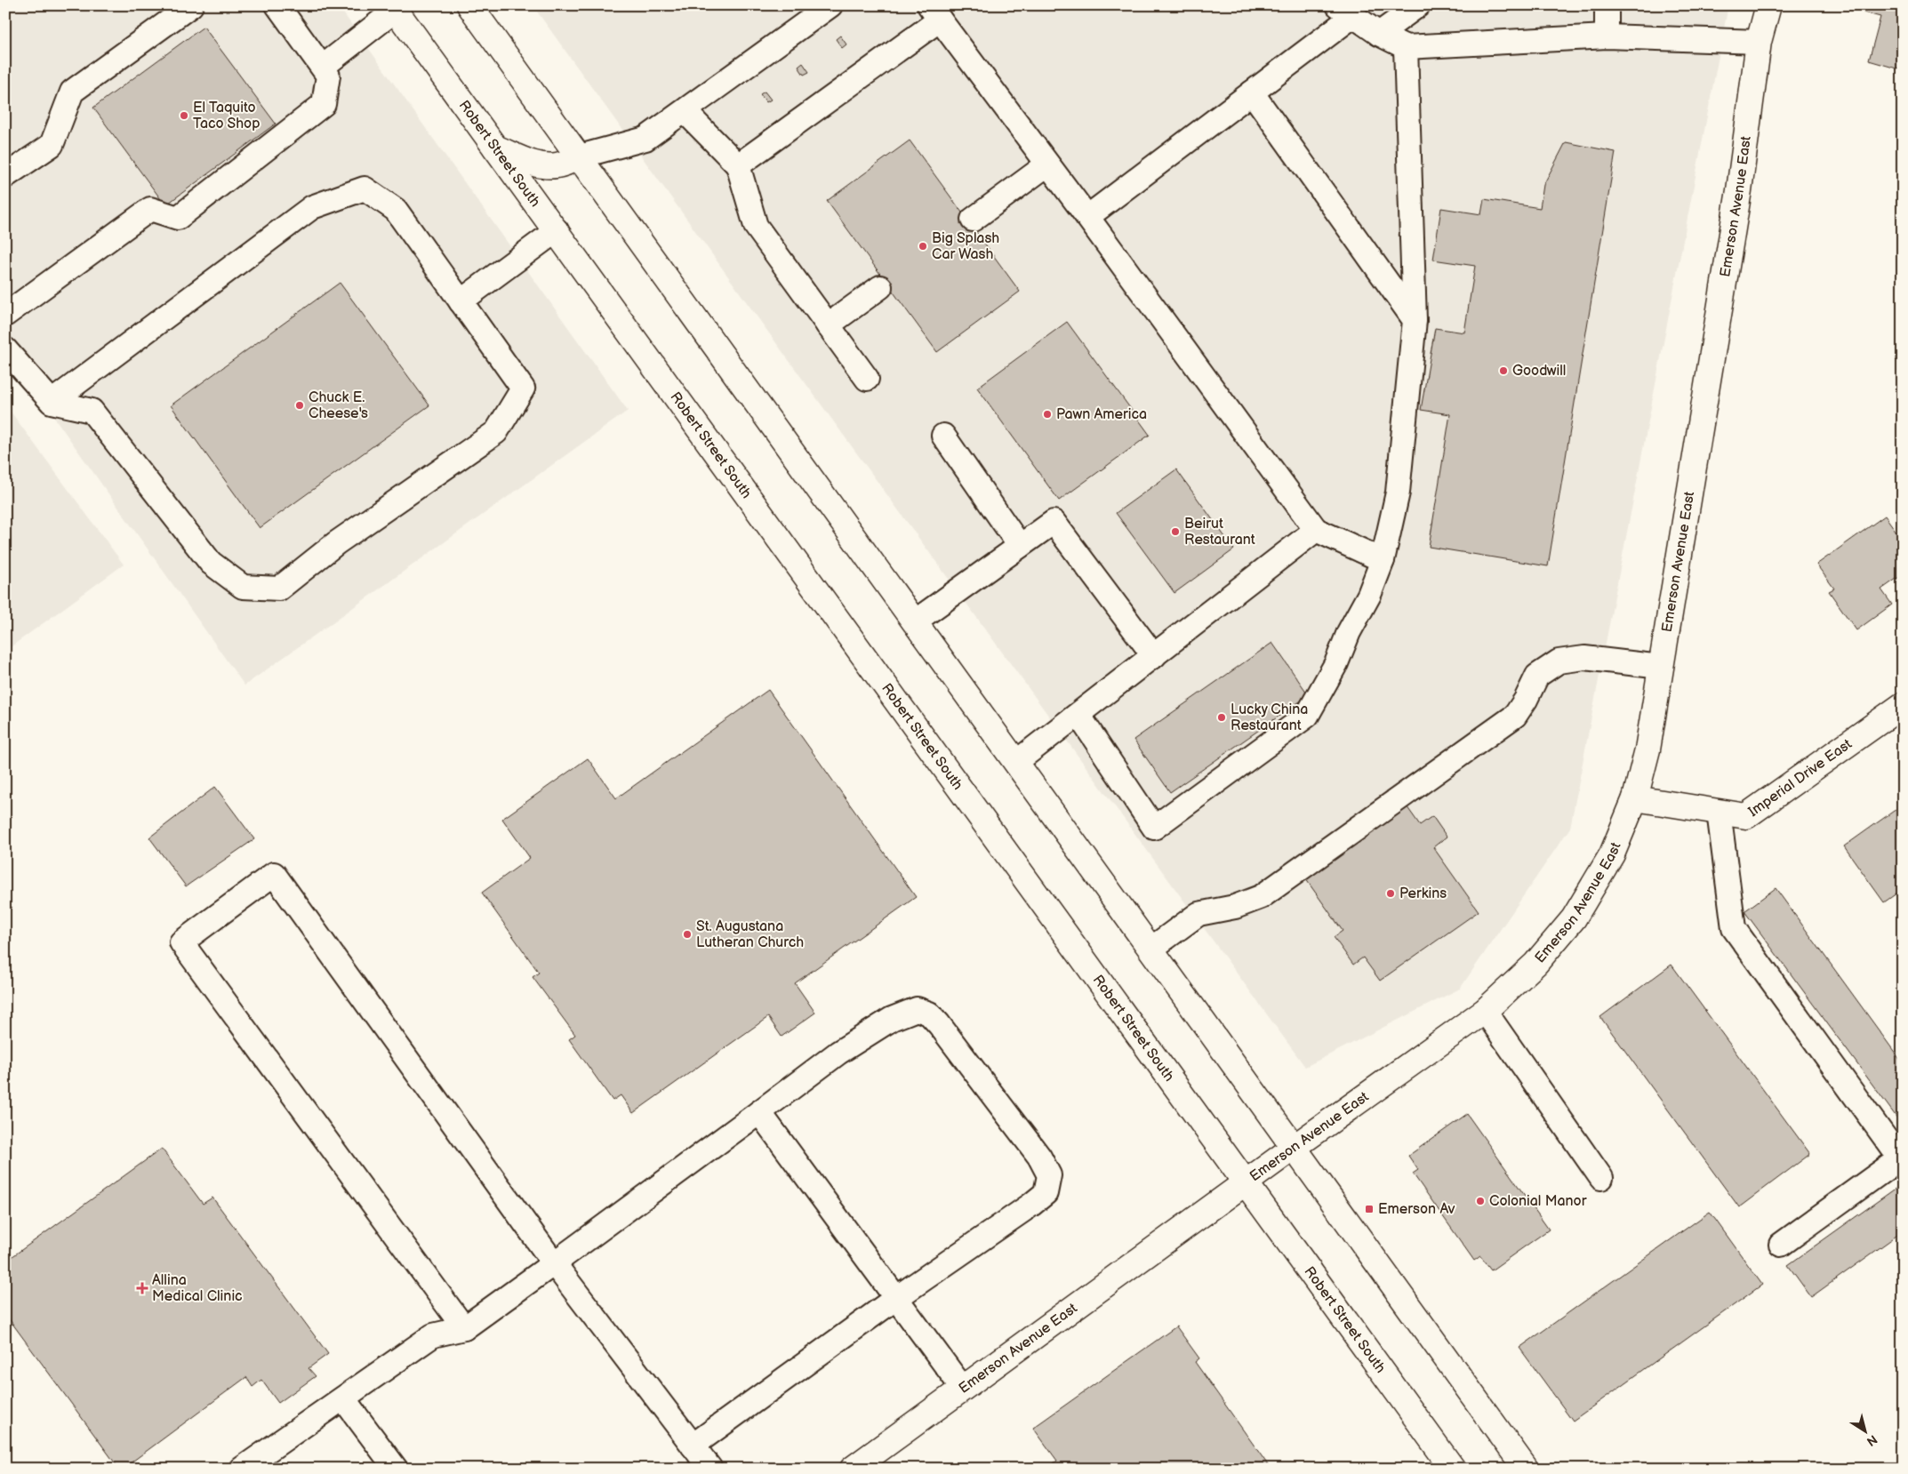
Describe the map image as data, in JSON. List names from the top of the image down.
{
  "streets": {
    "main road": ["Robert Street South", "Emerson Avenue East", "Imperial Drive East"]
  },
  "crossings": [
    ["Robert Street South", "Emerson Avenue East"],
    ["Emerson Avenue East", "Imperial Drive East"]
  ],
  "places": {
    "other": [
      "El Taquito Taco Shop",
      "Big Splash Car Wash",
      "Goodwill",
      "Chuck E. Cheese's",
      "Pawn America",
      "Beirut Restaurant",
      "Lucky China Restaurant",
      "Perkins",
      "St. Augustana Lutheran Church",
      "Colonial Manor"
    ],
    "transit": ["Emerson Av"],
    "health": ["Allina Medical Clinic"]
  },
  "north": "bottom right"
}
